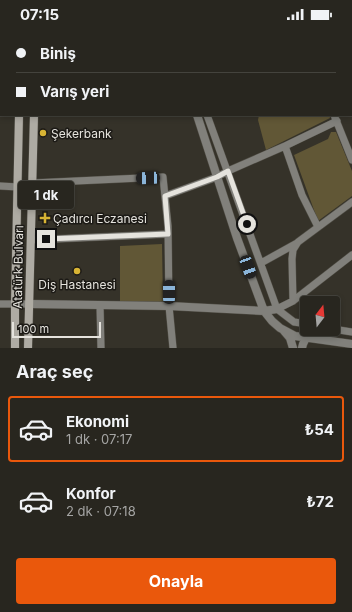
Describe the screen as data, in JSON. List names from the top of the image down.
{
  "streets": {
    "main road": ["Atatürk Bulvarı"]
  },
  "places": {
    "other": ["Şekerbank", "Diş Hastanesi"],
    "health": ["Çadırcı Eczanesi"]
  },
  "scale_bar": "100 m",
  "north": "top",
  "page": {
    "status": "07:15",
    "banner": ["Biniş", "Varış yeri"],
    "bubble": "1 dk",
    "scale": "100 m",
    "heading": "Araç seç",
    "list": [
      {
        "name": "Ekonomi",
        "note": "1 dk · 07:17",
        "value": "₺54"
      },
      {
        "name": "Konfor",
        "note": "2 dk · 07:18",
        "value": "₺72"
      }
    ],
    "buttons": "Onayla"
  }
}
